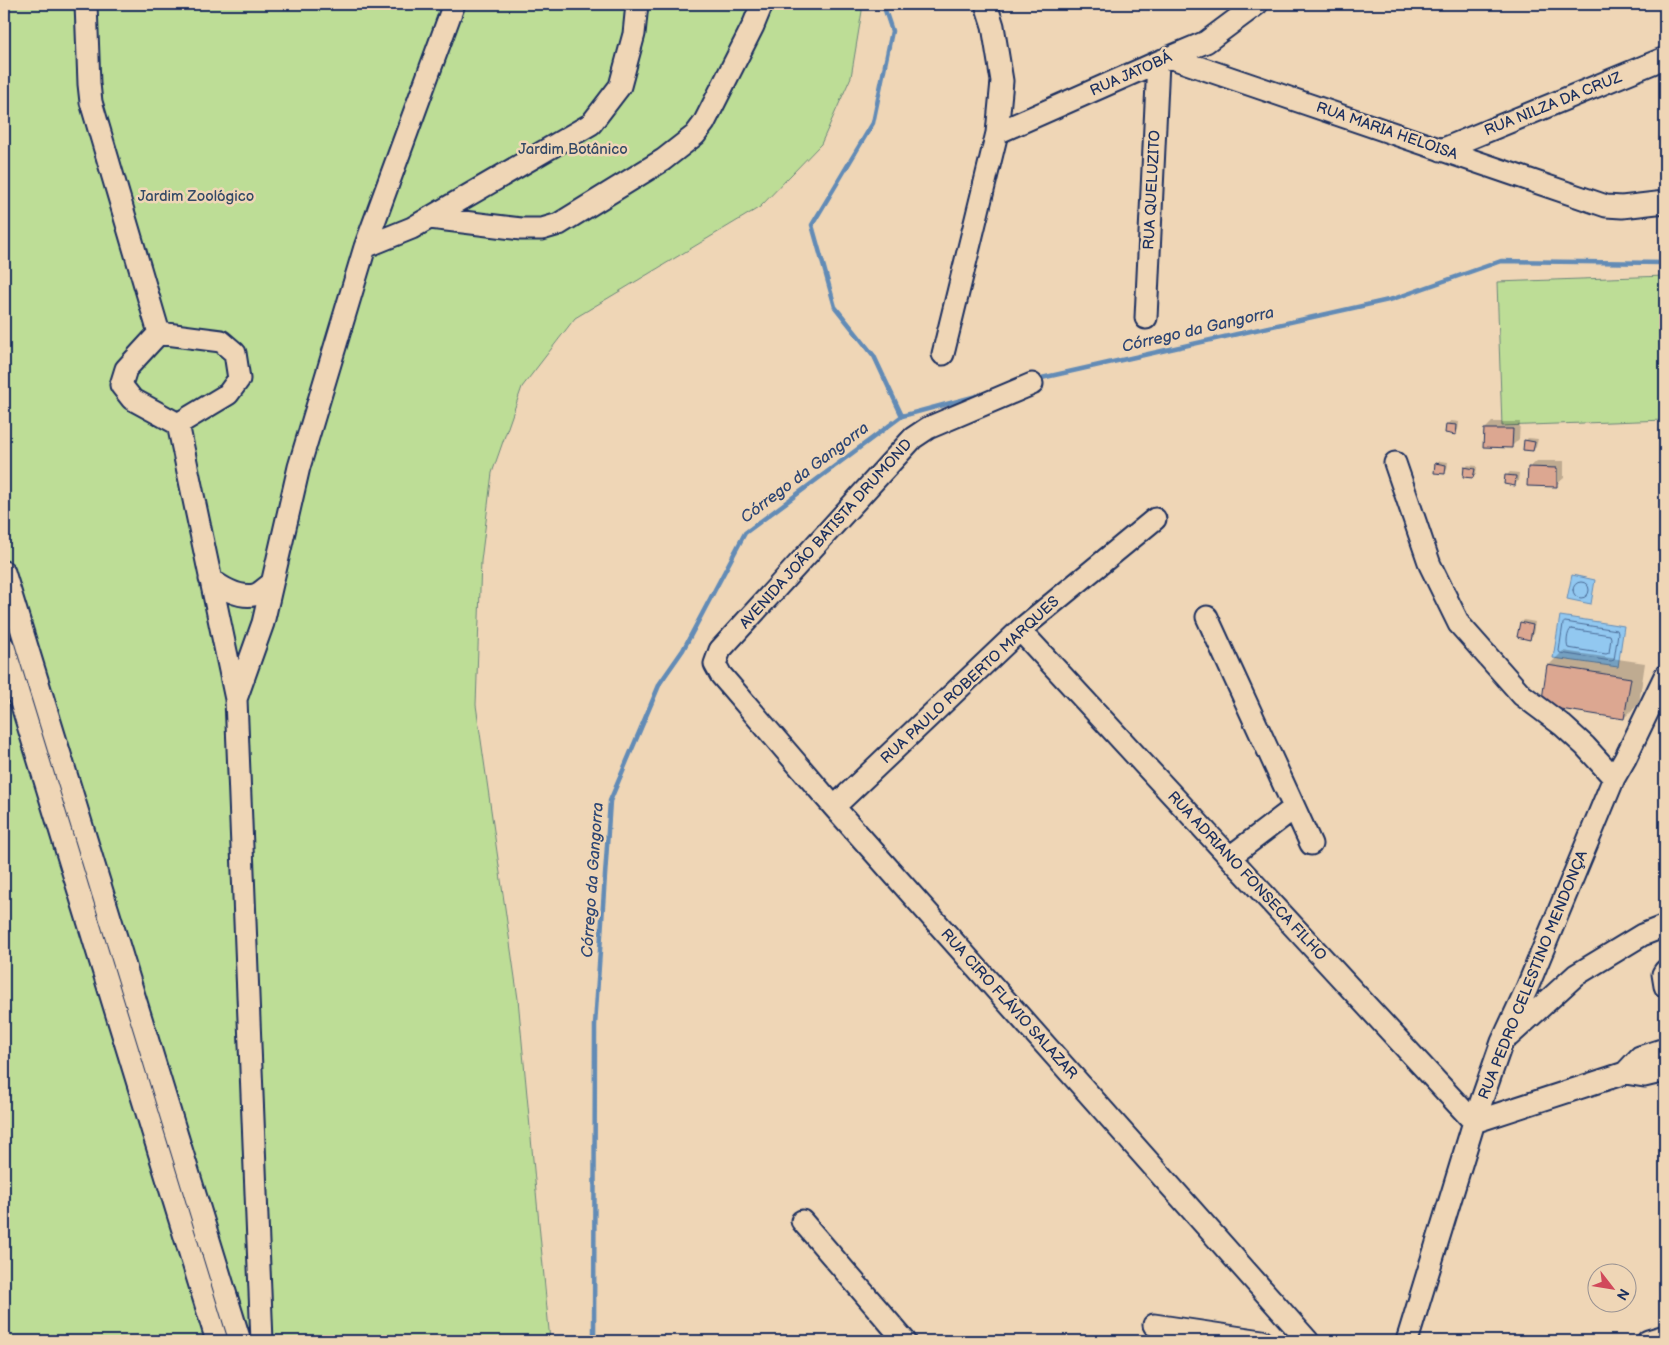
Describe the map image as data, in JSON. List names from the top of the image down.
{
  "streets": {
    "street": [
      "RUA JATOBÁ",
      "RUA NILZA DA CRUZ",
      "RUA MARIA HELOISA",
      "RUA QUELUZITO",
      "AVENIDA JOÃO BATISTA DRUMOND",
      "RUA PAULO ROBERTO MARQUES",
      "RUA ADRIANO FONSECA FILHO",
      "RUA PEDRO CELESTINO MENDONÇA",
      "RUA CIRO FLÁVIO SALAZAR"
    ]
  },
  "crossings": [
    ["RUA JATOBÁ", "RUA MARIA HELOISA"],
    ["RUA JATOBÁ", "RUA QUELUZITO"],
    ["RUA NILZA DA CRUZ", "RUA MARIA HELOISA"],
    ["RUA MARIA HELOISA", "RUA QUELUZITO"],
    ["AVENIDA JOÃO BATISTA DRUMOND", "RUA CIRO FLÁVIO SALAZAR"],
    ["RUA PAULO ROBERTO MARQUES", "RUA ADRIANO FONSECA FILHO"],
    ["RUA PAULO ROBERTO MARQUES", "RUA CIRO FLÁVIO SALAZAR"],
    ["RUA ADRIANO FONSECA FILHO", "RUA PEDRO CELESTINO MENDONÇA"]
  ],
  "water": ["Córrego da Gangorra"],
  "parks": ["Jardim Botânico", "Jardim Zoológico"],
  "north": "bottom right"
}
